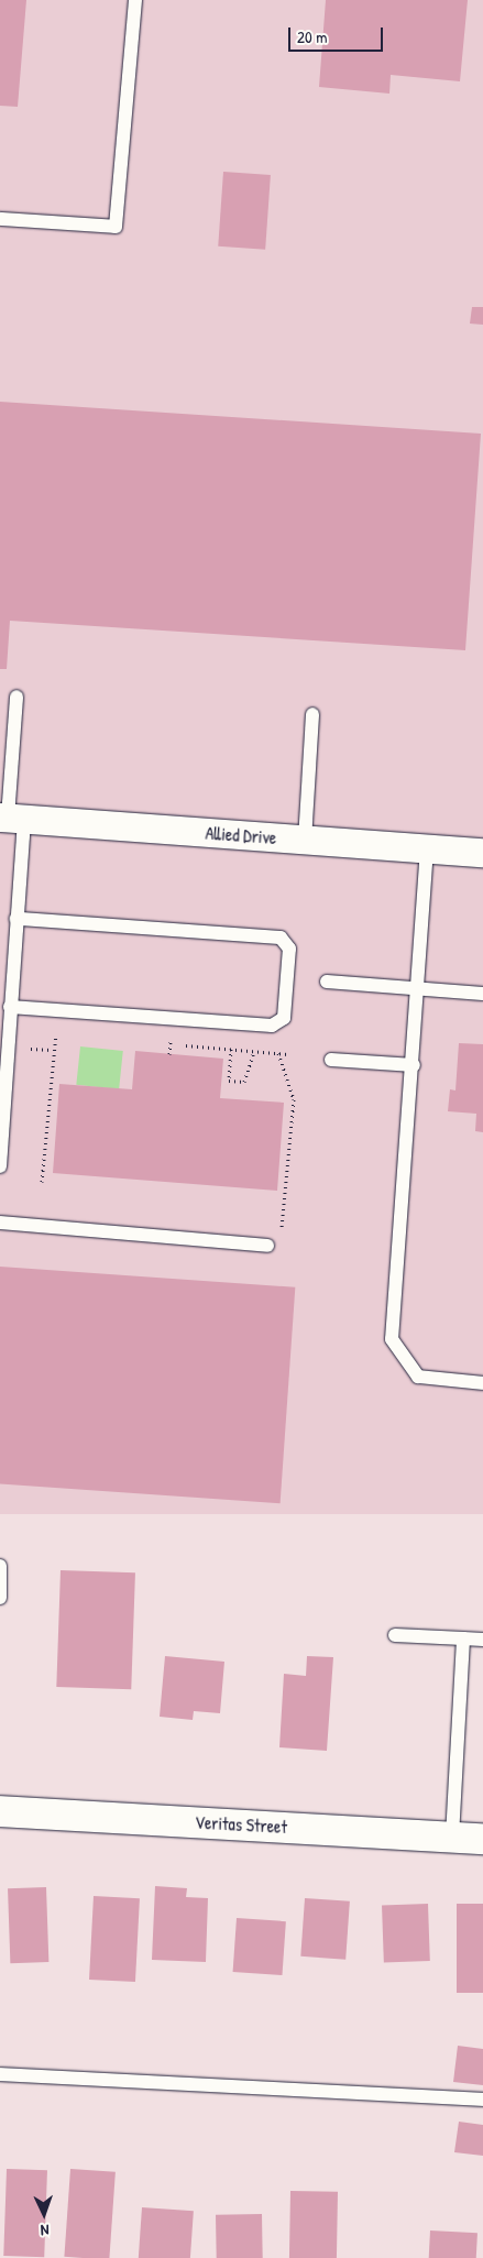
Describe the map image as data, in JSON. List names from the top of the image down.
{
  "streets": {
    "street": ["Allied Drive", "Veritas Street"]
  },
  "scale_bar": "20 m",
  "north": "bottom"
}
